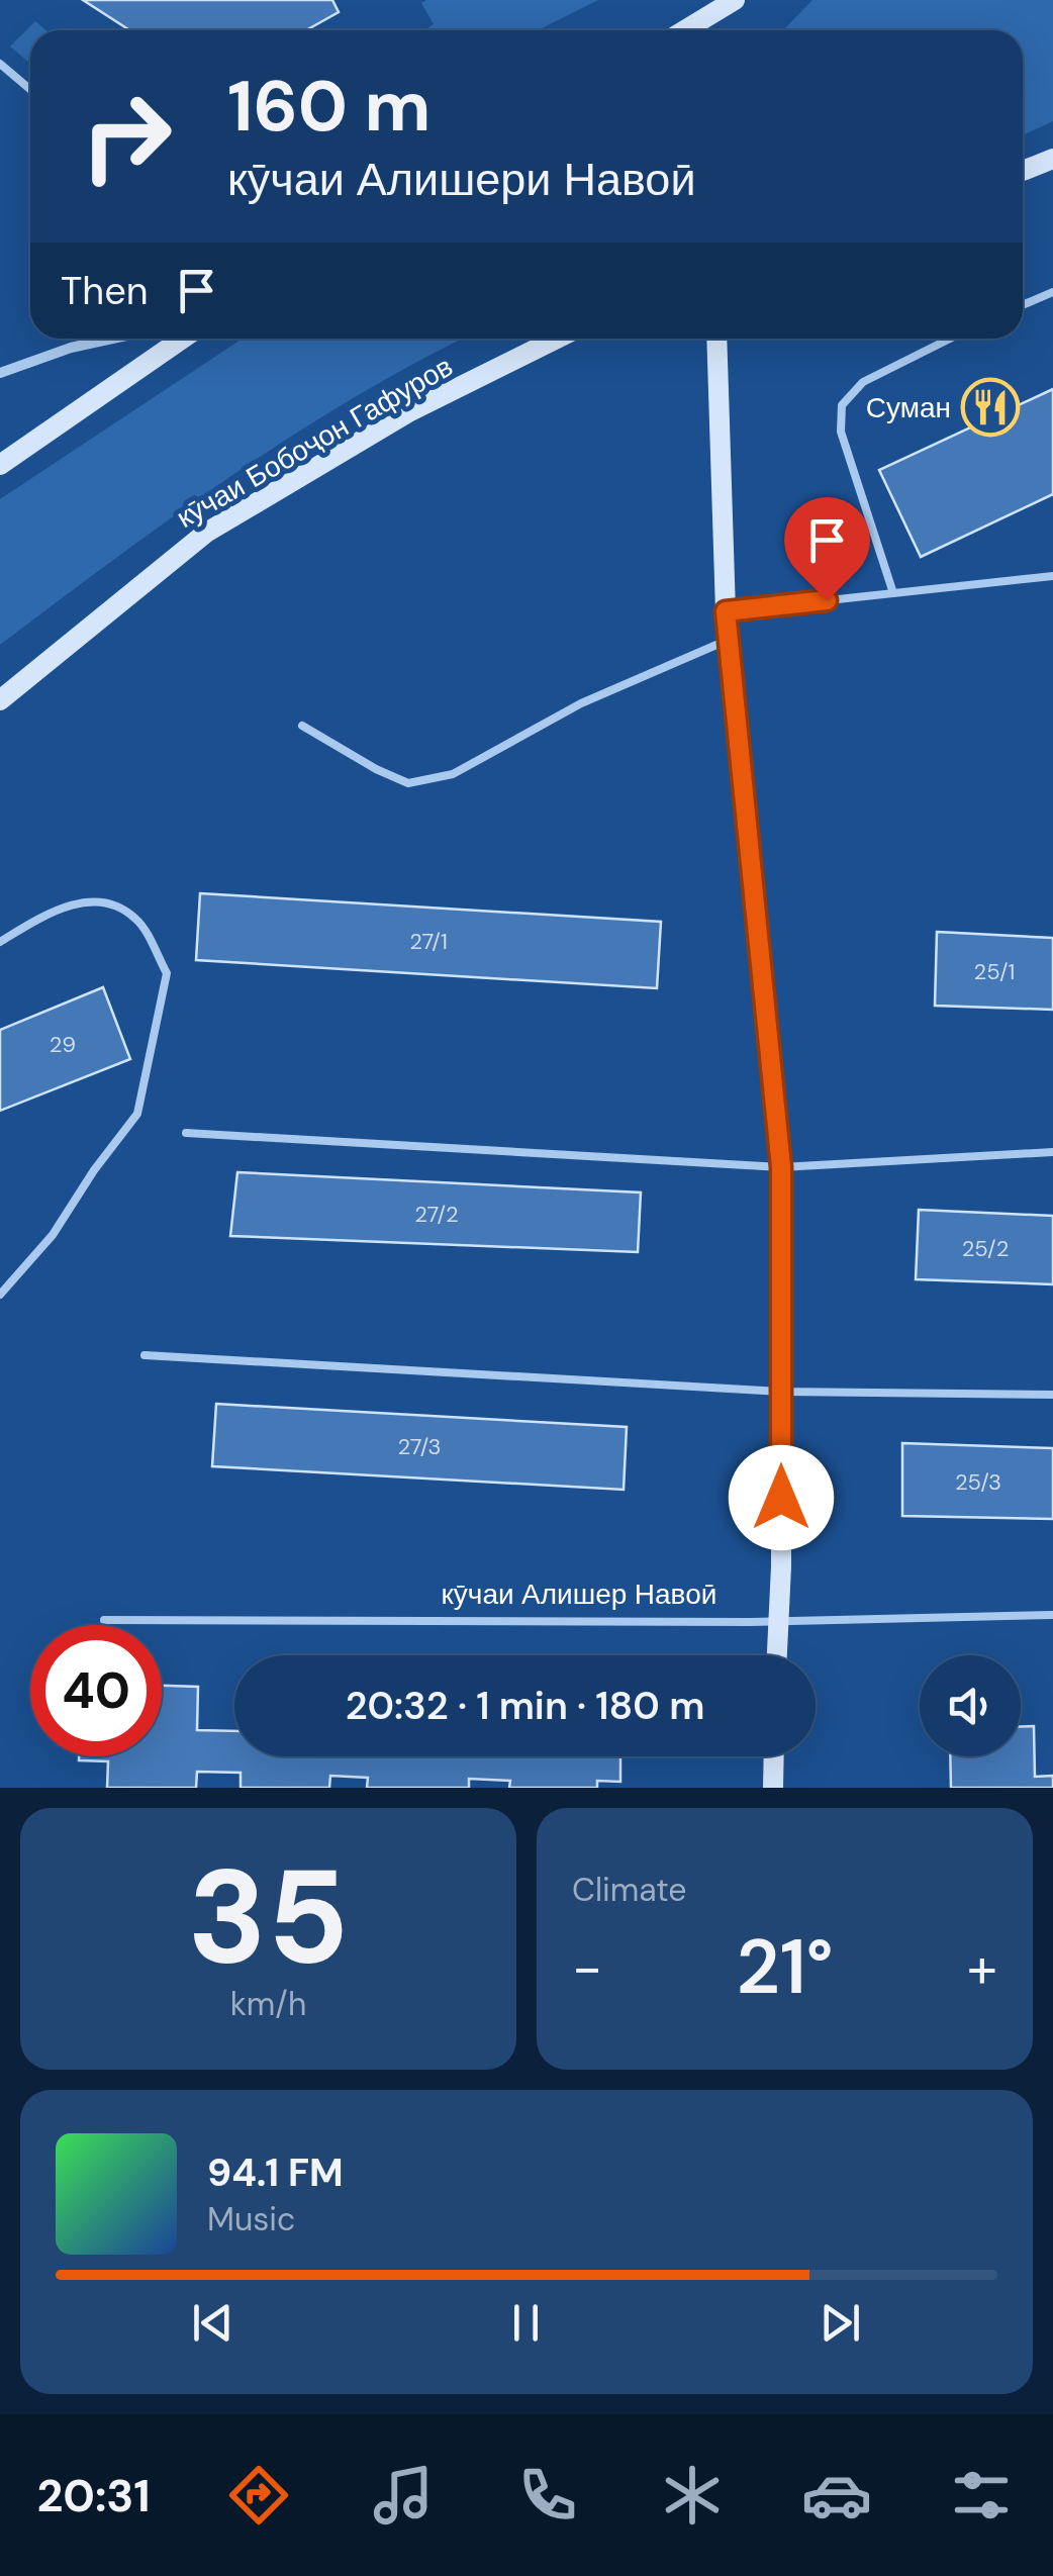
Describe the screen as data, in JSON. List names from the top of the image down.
{
  "streets": {
    "street": ["кӯчаи Бобоҷон Гафуров"],
    "lane": ["кӯчаи Алишер Навоӣ"]
  },
  "places": {
    "restaurant": ["Суман"]
  },
  "house_numbers": [
    "27/1",
    "25/1",
    "29",
    "27/2",
    "25/2",
    "27/3",
    "25/3"
  ],
  "page": {
    "turn": ["160 m", "кӯчаи Алишери Навоӣ"],
    "then": "Then",
    "limit": "40",
    "trip": "20:32 · 1 min · 180 m",
    "tile": [
      ["35", "km/h"],
      "Climate"
    ],
    "heat": ["−", "21°", "+"],
    "song": ["94.1 FM", "Music"],
    "tabs": "20:31"
  }
}
